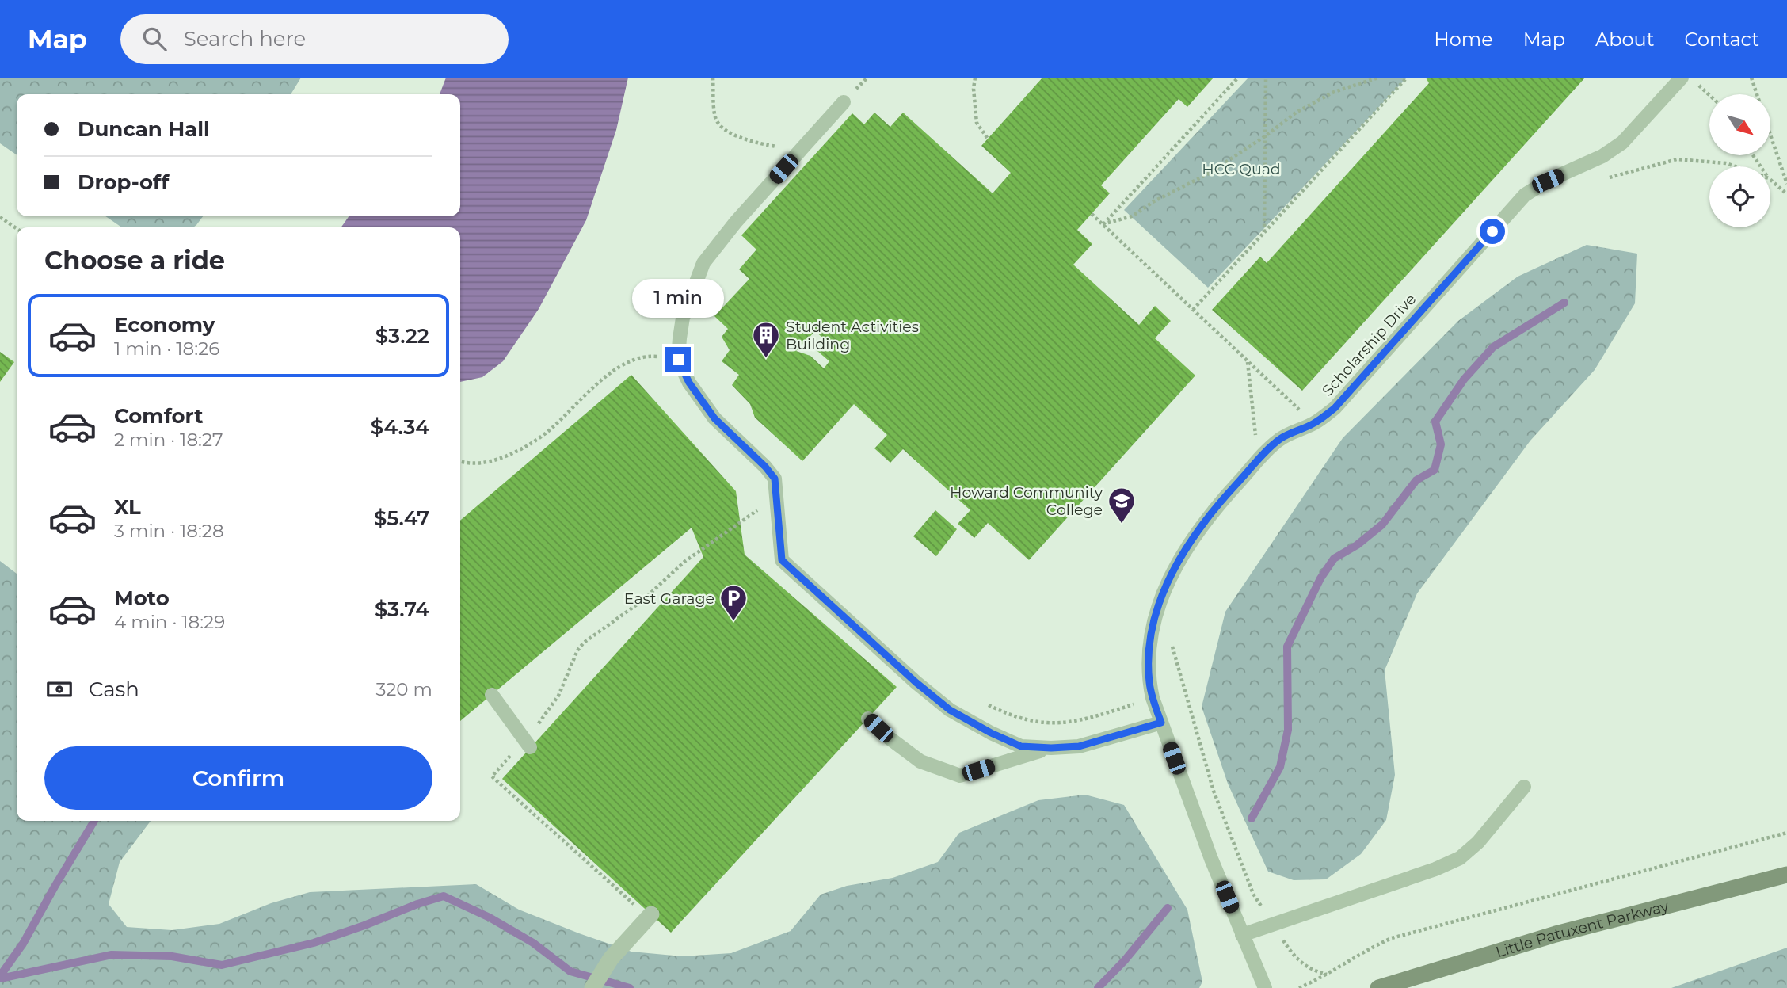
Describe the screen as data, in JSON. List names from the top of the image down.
{
  "streets": {
    "main road": ["Little Patuxent Parkway"],
    "lane": ["Scholarship Drive"]
  },
  "parks": ["HCC Quad"],
  "places": {
    "building": ["Student Activities Building"],
    "school or university": ["Howard Community College"],
    "parking": ["East Garage"]
  },
  "north": "bottom right",
  "page": {
    "header": "Map",
    "search": "Search here",
    "nav": [
      "Home",
      "Map",
      "About",
      "Contact"
    ],
    "banner": ["Duncan Hall", "Drop-off"],
    "heading": "Choose a ride",
    "bubble": "1 min",
    "list": [
      {
        "name": "Economy",
        "note": "1 min · 18:26",
        "value": "$3.22"
      },
      {
        "name": "Comfort",
        "note": "2 min · 18:27",
        "value": "$4.34"
      },
      {
        "name": "XL",
        "note": "3 min · 18:28",
        "value": "$5.47"
      },
      {
        "name": "Moto",
        "note": "4 min · 18:29",
        "value": "$3.74"
      }
    ],
    "pay": ["Cash", "320 m"],
    "buttons": "Confirm"
  }
}
